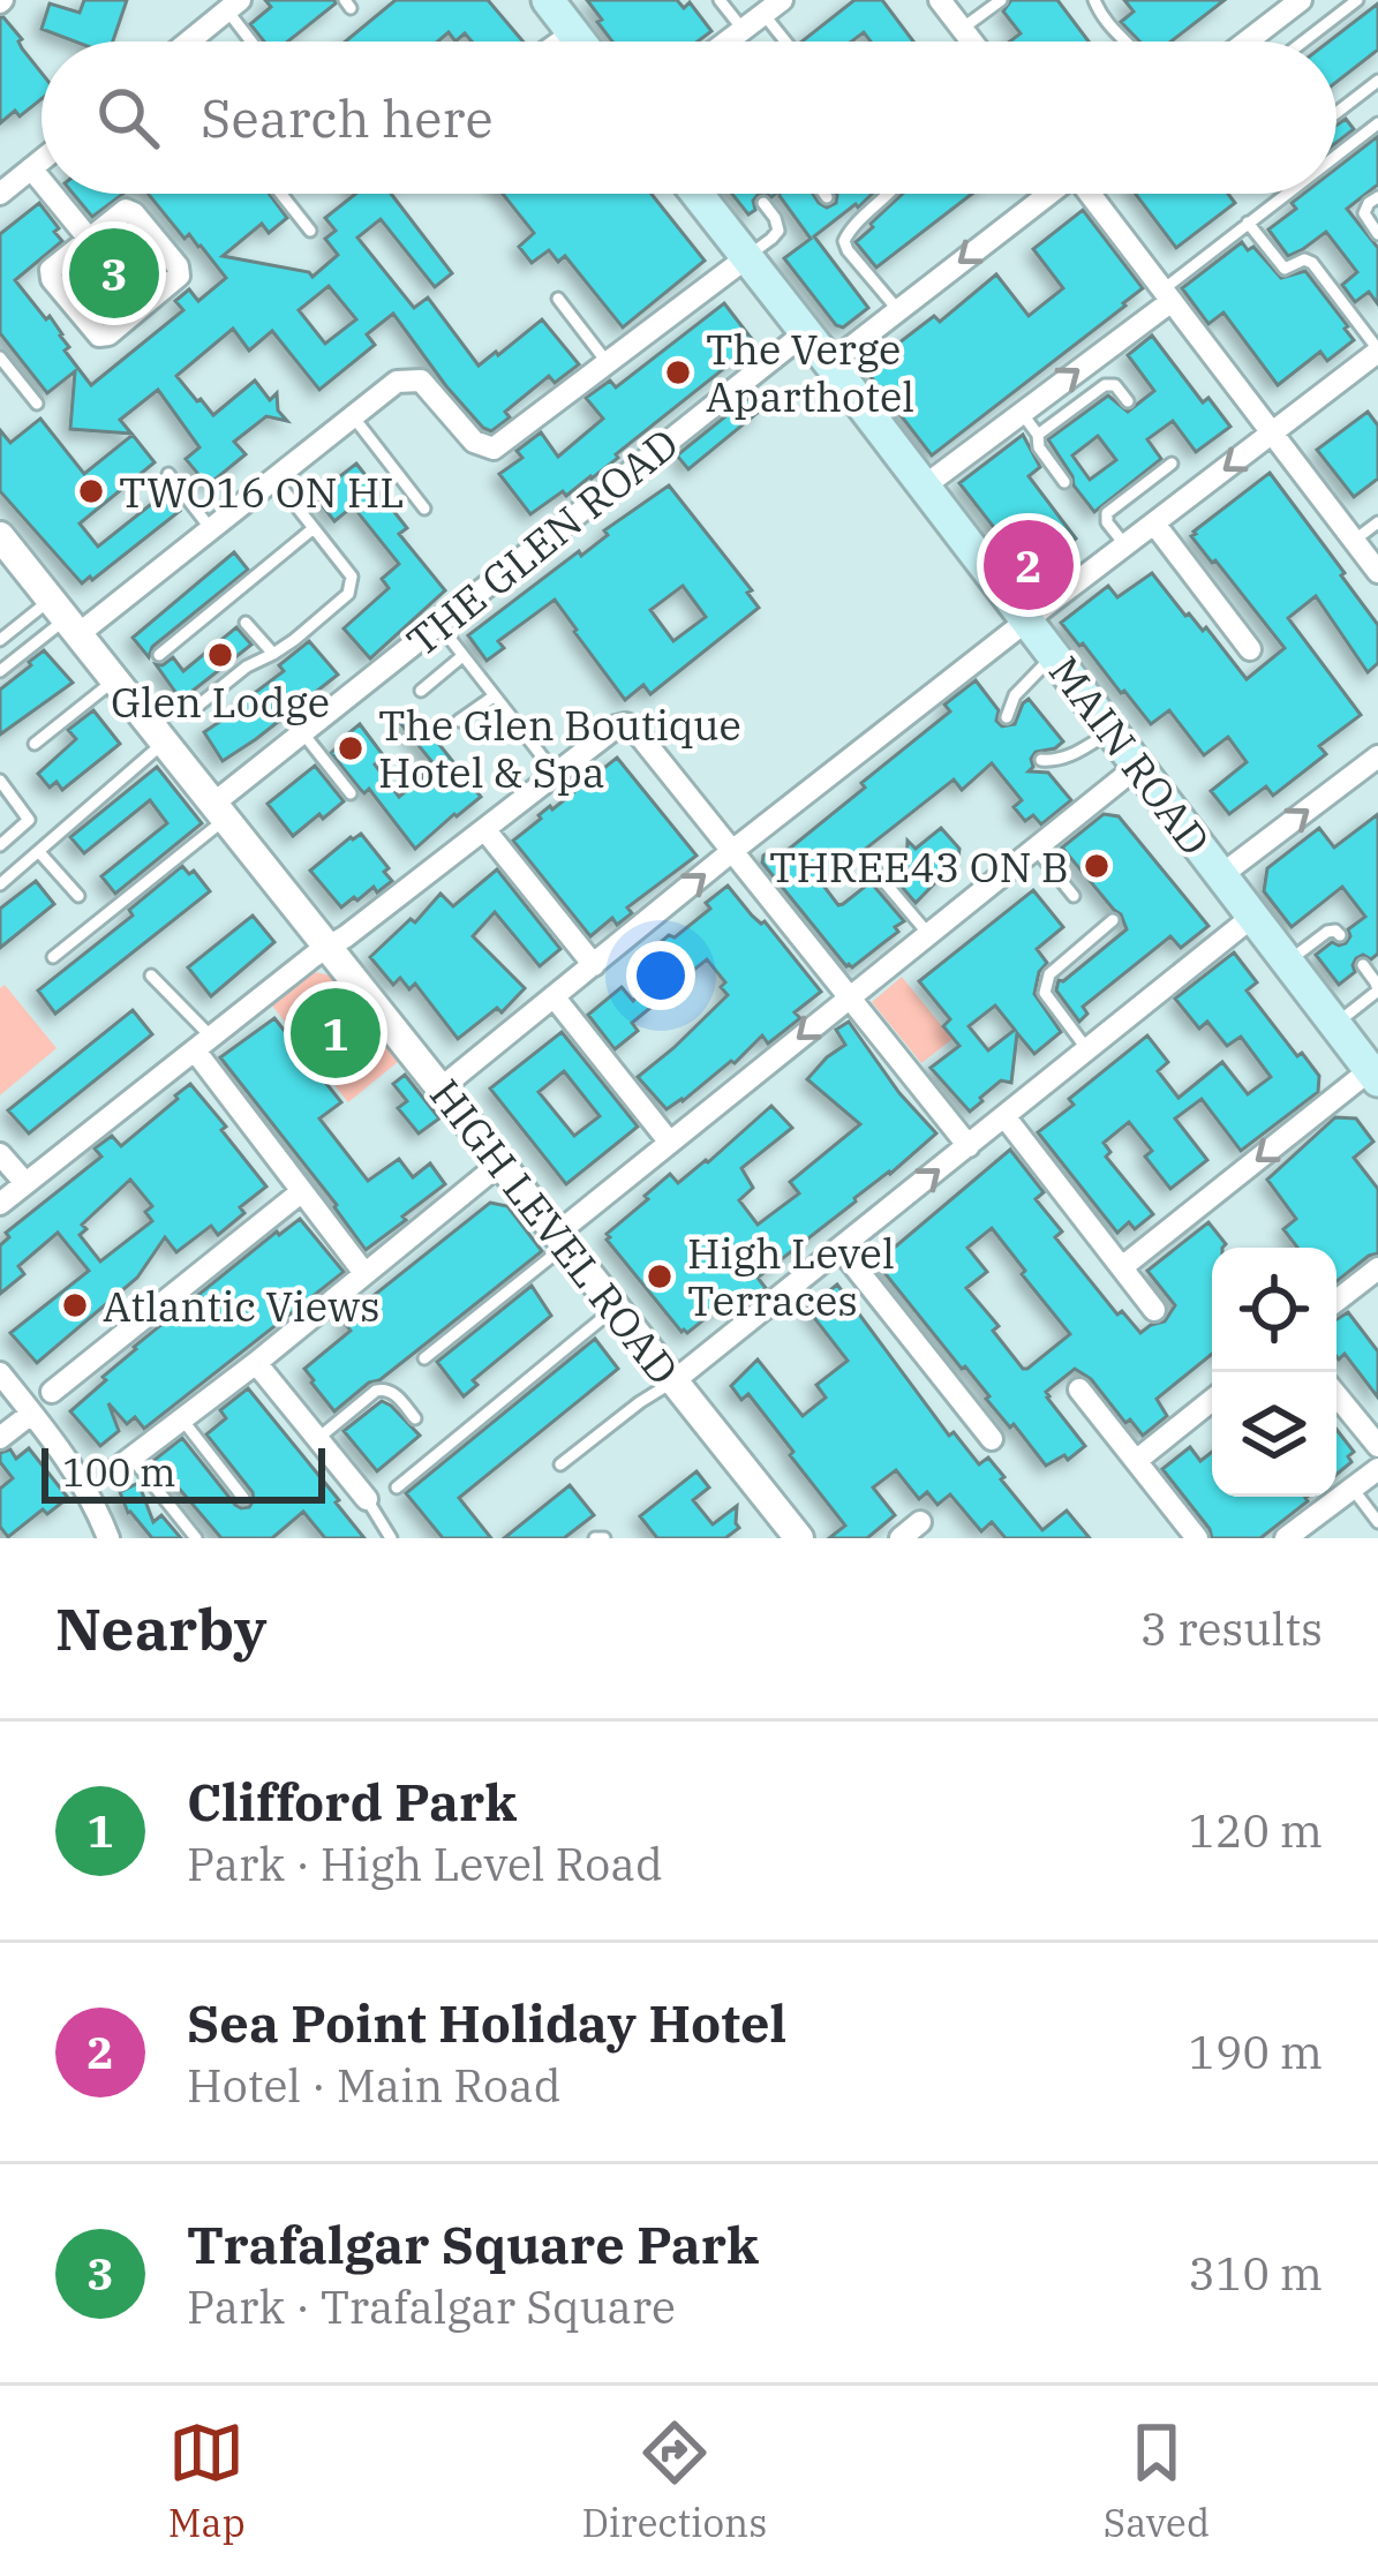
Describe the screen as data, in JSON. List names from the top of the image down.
{
  "streets": {
    "main road": ["MAIN ROAD"],
    "street": ["THE GLEN ROAD", "HIGH LEVEL ROAD"]
  },
  "crossings": [
    ["THE GLEN ROAD", "MAIN ROAD"],
    ["THE GLEN ROAD", "HIGH LEVEL ROAD"]
  ],
  "places": [
    "The Verge Aparthotel",
    "TWO16 ON HL",
    "Glen Lodge",
    "The Glen Boutique Hotel & Spa",
    "THREE43 ON B",
    "High Level Terraces",
    "Atlantic Views"
  ],
  "scale_bar": "100 m",
  "page": {
    "search": "Search here",
    "pins": ["3", "2", "1"],
    "scale": "100 m",
    "heading": ["Nearby", "3 results"],
    "list": [
      {
        "mark": "1",
        "name": "Clifford Park",
        "note": "Park · High Level Road",
        "value": "120 m"
      },
      {
        "mark": "2",
        "name": "Sea Point Holiday Hotel",
        "note": "Hotel · Main Road",
        "value": "190 m"
      },
      {
        "mark": "3",
        "name": "Trafalgar Square Park",
        "note": "Park · Trafalgar Square",
        "value": "310 m"
      }
    ],
    "nav": ["Map", "Directions", "Saved"]
  }
}
